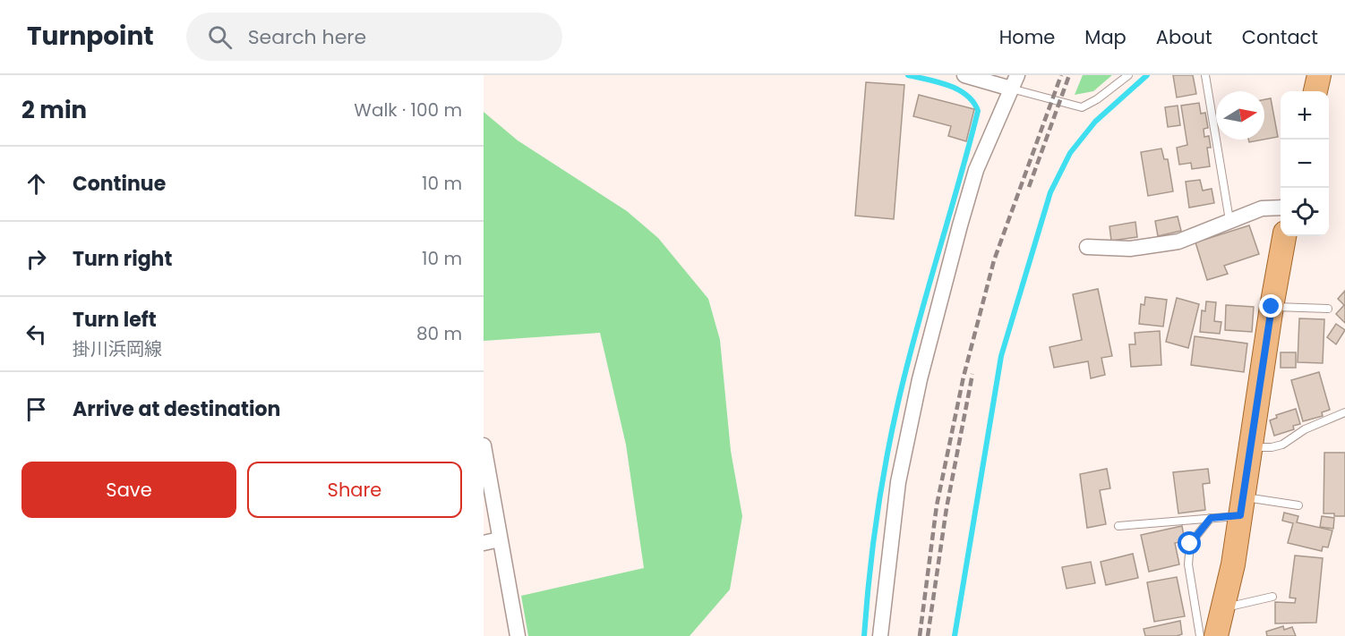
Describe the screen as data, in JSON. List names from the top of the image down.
{
  "north": "right",
  "page": {
    "header": "Turnpoint",
    "search": "Search here",
    "nav": [
      "Home",
      "Map",
      "About",
      "Contact"
    ],
    "heading": ["2 min", "Walk · 100 m"],
    "map_buttons": ["+", "−"],
    "list": [
      ["Continue", "10 m"],
      ["Turn right", "10 m"],
      ["Turn left", "掛川浜岡線", "80 m"],
      "Arrive at destination"
    ],
    "buttons": ["Save", "Share"]
  }
}
